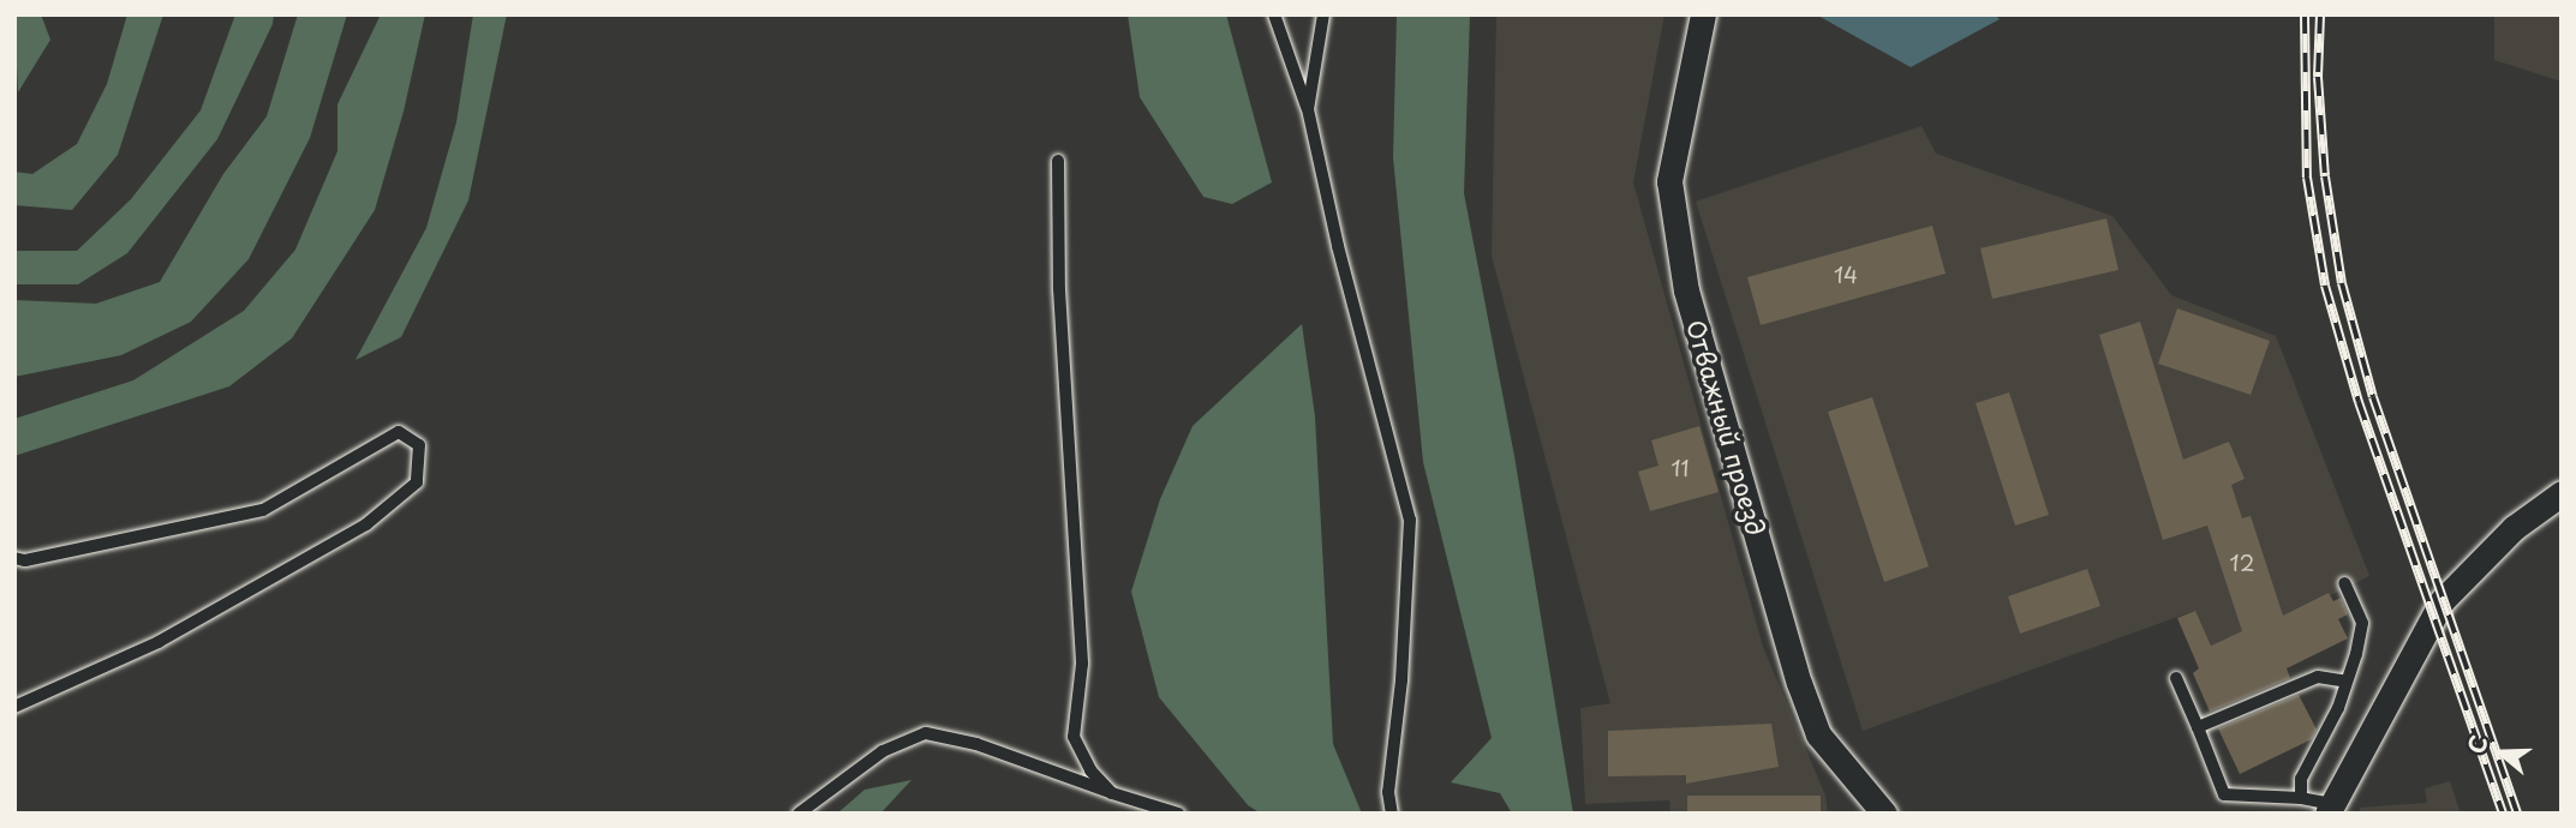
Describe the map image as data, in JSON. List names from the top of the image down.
{
  "streets": {
    "street": ["Отважный проезд"]
  },
  "house_numbers": ["14", "11", "12"],
  "north": "left"
}
